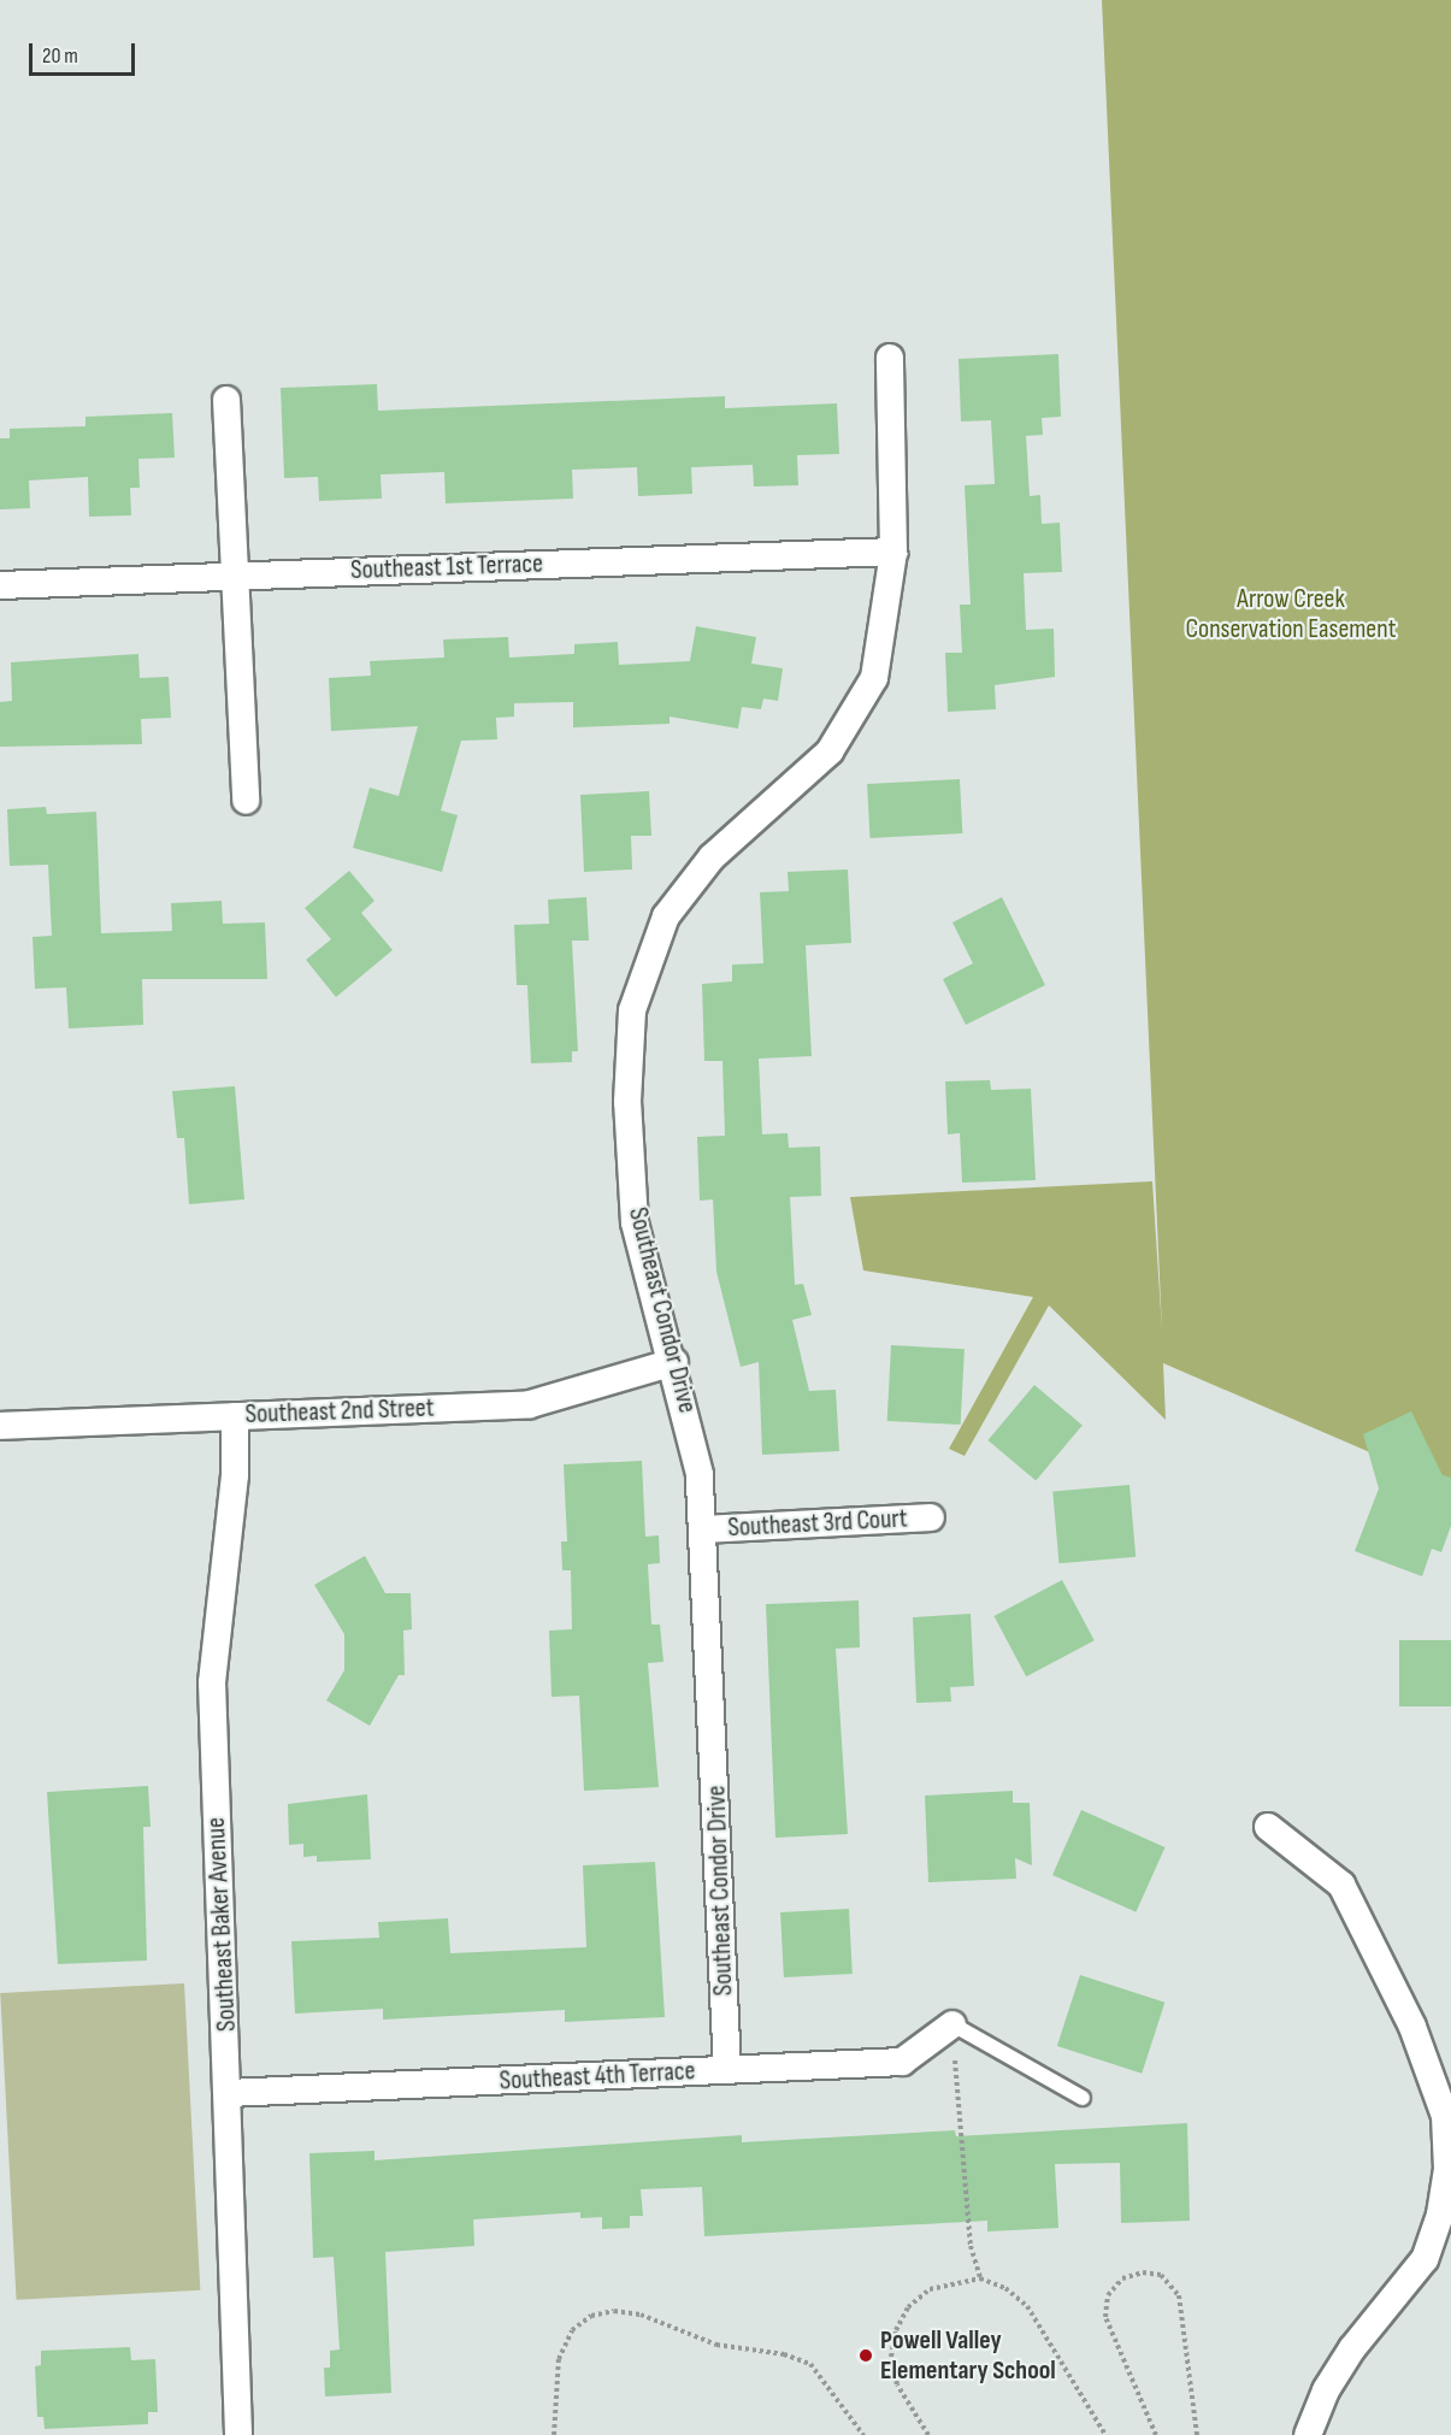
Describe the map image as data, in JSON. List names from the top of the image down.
{
  "streets": {
    "street": [
      "Southeast 1st Terrace",
      "Southeast Condor Drive",
      "Southeast 2nd Street",
      "Southeast 3rd Court",
      "Southeast Baker Avenue",
      "Southeast 4th Terrace"
    ]
  },
  "crossings": [
    ["Southeast 1st Terrace", "Southeast Condor Drive"],
    ["Southeast Condor Drive", "Southeast 2nd Street"],
    ["Southeast Condor Drive", "Southeast 3rd Court"],
    ["Southeast Condor Drive", "Southeast 4th Terrace"],
    ["Southeast 2nd Street", "Southeast Baker Avenue"],
    ["Southeast Baker Avenue", "Southeast 4th Terrace"]
  ],
  "parks": ["Arrow Creek Conservation Easement"],
  "places": ["Powell Valley Elementary School"],
  "scale_bar": "20 m"
}
